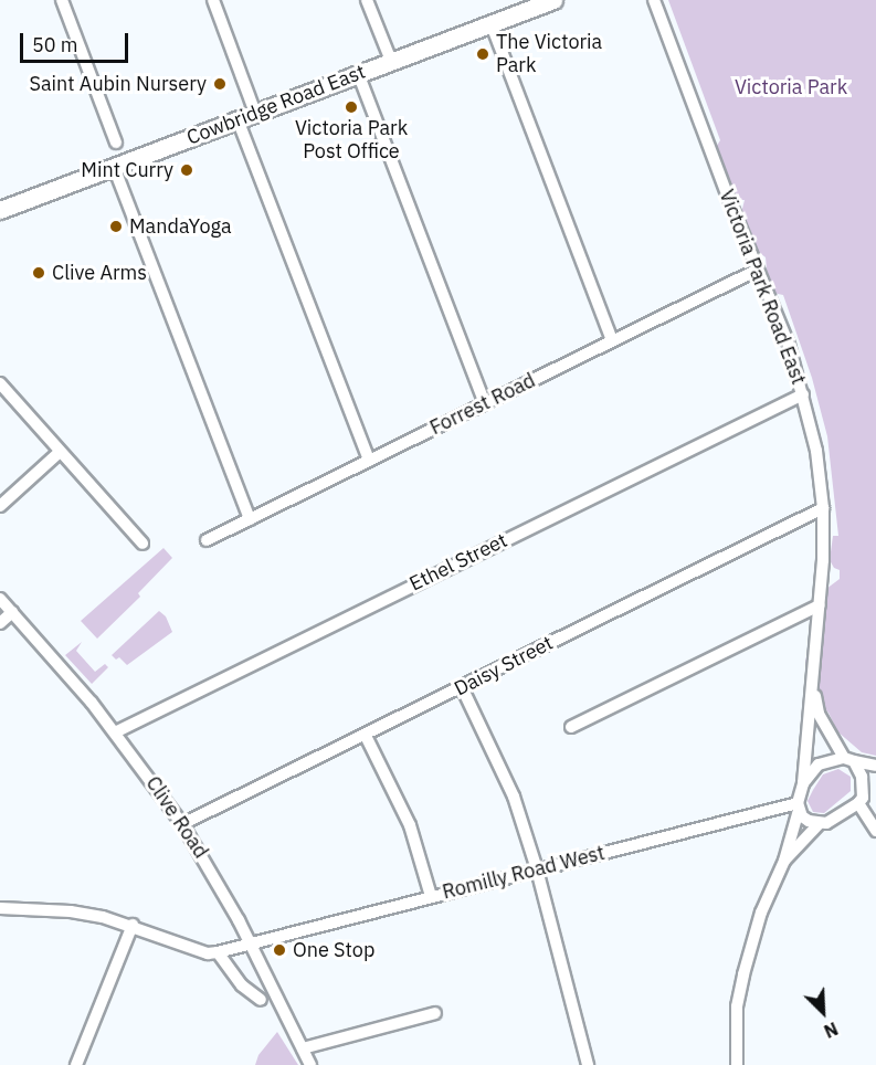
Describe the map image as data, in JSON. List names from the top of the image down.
{
  "streets": {
    "street": [
      "Cowbridge Road East",
      "Victoria Park Road East",
      "Forrest Road",
      "Ethel Street",
      "Daisy Street",
      "Clive Road",
      "Romilly Road West"
    ]
  },
  "crossings": [
    ["Victoria Park Road East", "Forrest Road"],
    ["Victoria Park Road East", "Ethel Street"],
    ["Victoria Park Road East", "Daisy Street"],
    ["Victoria Park Road East", "Romilly Road West"],
    ["Ethel Street", "Clive Road"],
    ["Daisy Street", "Clive Road"],
    ["Clive Road", "Romilly Road West"]
  ],
  "parks": ["Victoria Park"],
  "places": [
    "The Victoria Park",
    "Saint Aubin Nursery",
    "Victoria Park Post Office",
    "Mint Curry",
    "MandaYoga",
    "Clive Arms",
    "One Stop"
  ],
  "scale_bar": "50 m",
  "north": "bottom right"
}
